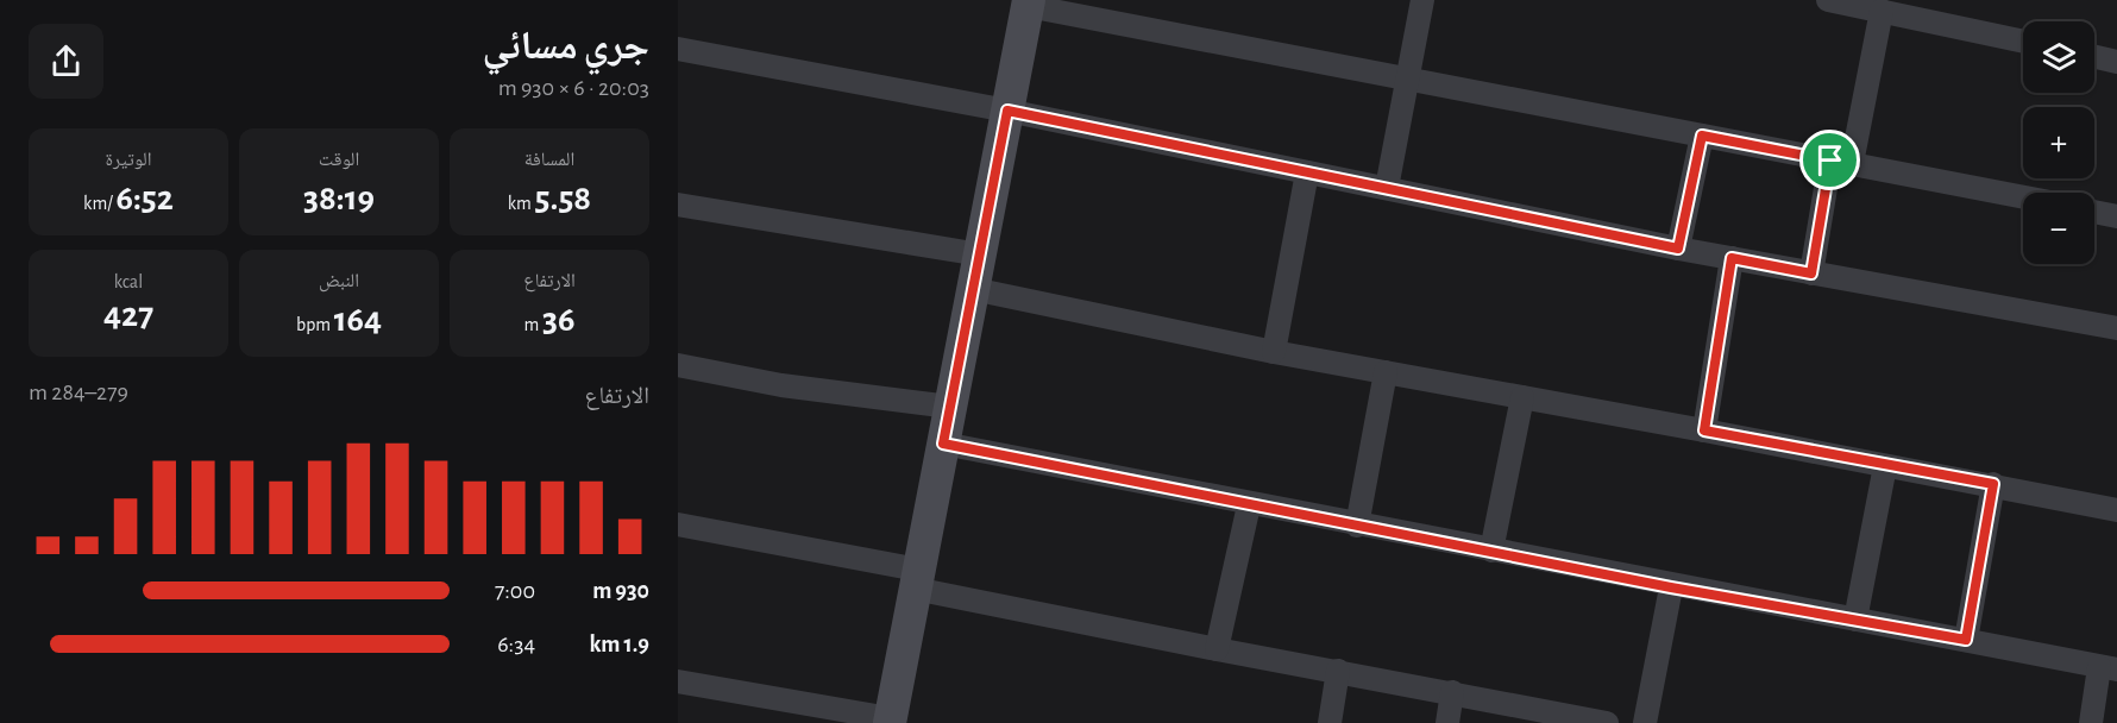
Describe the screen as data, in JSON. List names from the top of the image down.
{
  "page": {
    "heading": ["جري مسائي", "20:03 · 6 × 930 m"],
    "map_buttons": ["+", "−"],
    "stats": [
      ["المسافة", "5.58 km"],
      ["الوقت", "38:19"],
      ["الوتيرة", "6:52 /km"],
      ["الارتفاع", "36 m"],
      ["النبض", "164 bpm"],
      ["kcal", "427"]
    ],
    "chart": ["الارتفاع", "279–284 m"],
    "list": [
      {
        "name": "930 m",
        "note": "7:00"
      },
      {
        "name": "1.9 km",
        "note": "6:34"
      }
    ]
  }
}
